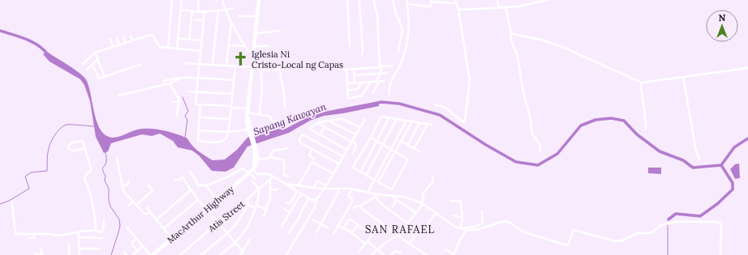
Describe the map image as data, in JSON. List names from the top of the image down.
{
  "streets": {
    "highway": ["MacArthur Highway"],
    "street": ["Atis Street"]
  },
  "districts": ["SAN RAFAEL"],
  "water": ["Sapang Kawayan"],
  "places": {
    "church": ["Iglesia Ni Cristo-Local ng Capas"]
  },
  "north": "top"
}
